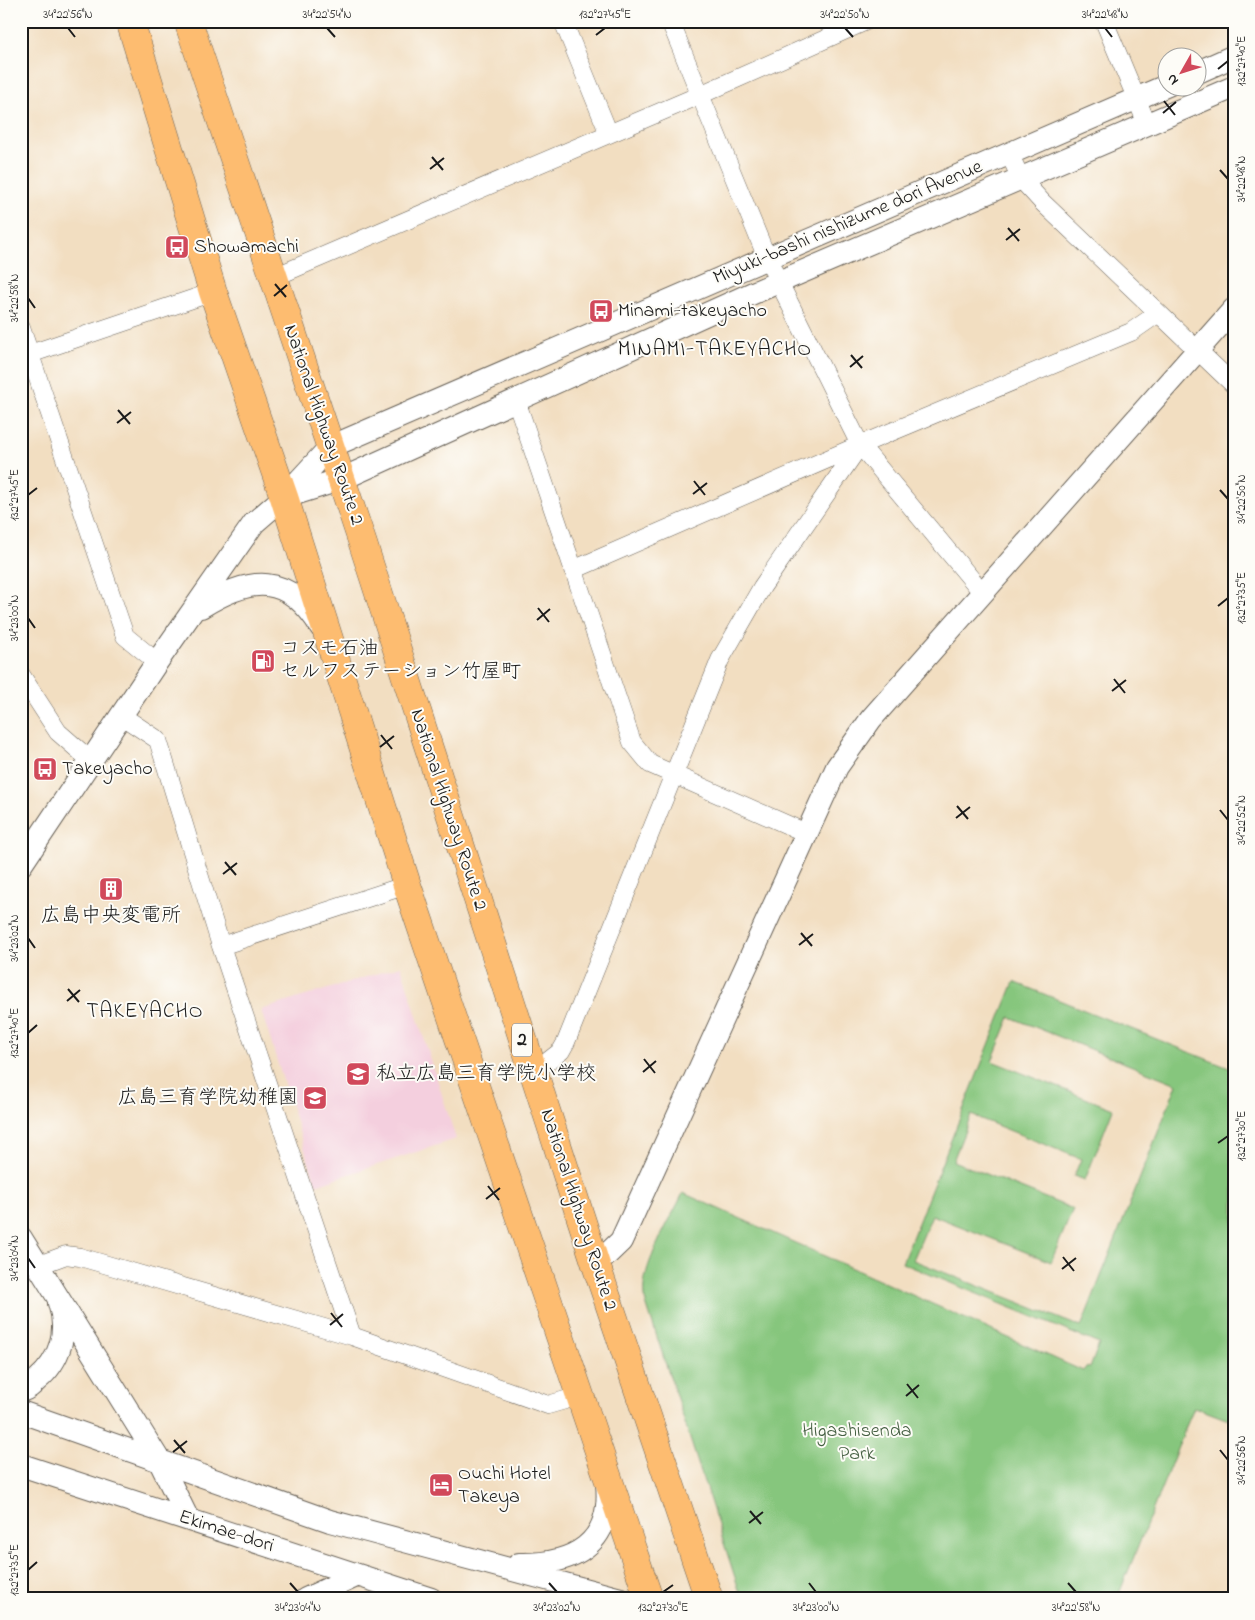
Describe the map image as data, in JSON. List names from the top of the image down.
{
  "streets": {
    "highway": ["National Highway Route 2", "2"],
    "street": ["Miyuki-bashi nishizume dori Avenue", "Ekimae-dori"]
  },
  "crossings": [
    ["Miyuki-bashi nishizume dori Avenue", "National Highway Route 2"]
  ],
  "districts": ["MINAMI-TAKEYACHO", "TAKEYACHO"],
  "parks": ["Higashisenda Park"],
  "places": {
    "bus stop": ["Showamachi", "Minami-takeyacho", "Takeyacho"],
    "fuel station": ["コスモ石油 セルフステーション竹屋町"],
    "building": ["広島中央変電所"],
    "school or university": ["私立広島三育学院小学校", "広島三育学院幼稚園"],
    "hotel": ["Ouchi Hotel Takeya"]
  },
  "north": "bottom left",
  "coordinates": [
    "34°22'56\"N",
    "34°22'54\"N",
    "132°27'45\"E",
    "34°22'50\"N",
    "34°22'48\"N",
    "132°27'40\"E",
    "34°22'58\"N",
    "132°27'35\"E",
    "34°23'00\"N",
    "34°22'52\"N",
    "34°23'02\"N",
    "132°27'30\"E",
    "34°23'04\"N"
  ]
}
